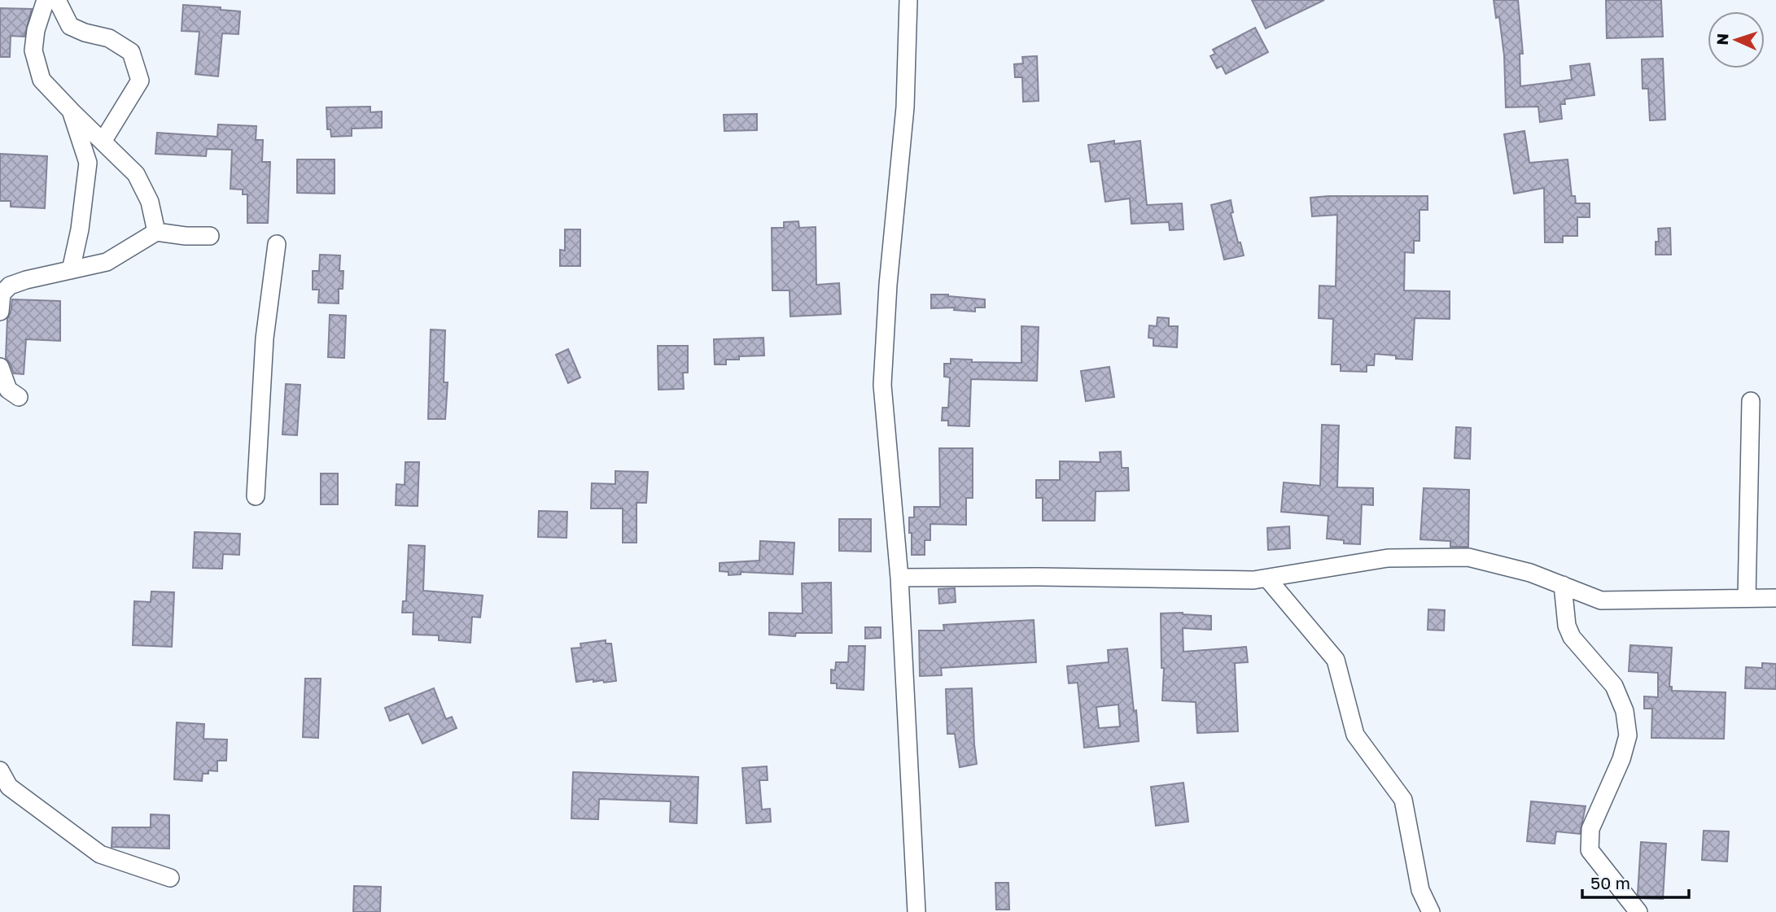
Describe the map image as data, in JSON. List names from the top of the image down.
{
  "scale_bar": "50 m",
  "north": "left"
}
